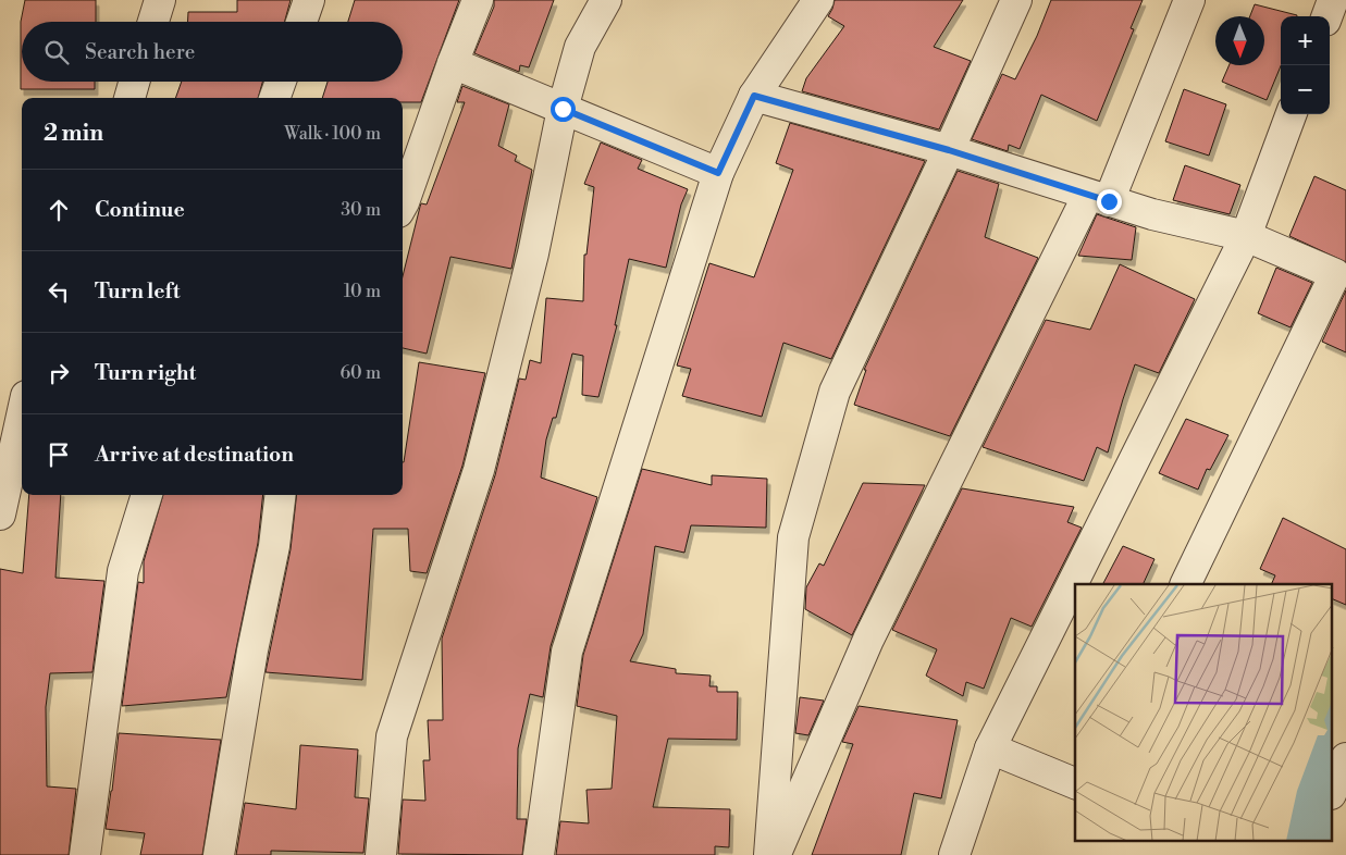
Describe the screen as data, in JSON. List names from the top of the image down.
{
  "north": "bottom",
  "page": {
    "map_buttons": ["+", "−"],
    "search": "Search here",
    "heading": ["2 min", "Walk · 100 m"],
    "list": [
      ["Continue", "30 m"],
      ["Turn left", "10 m"],
      ["Turn right", "60 m"],
      "Arrive at destination"
    ]
  }
}
